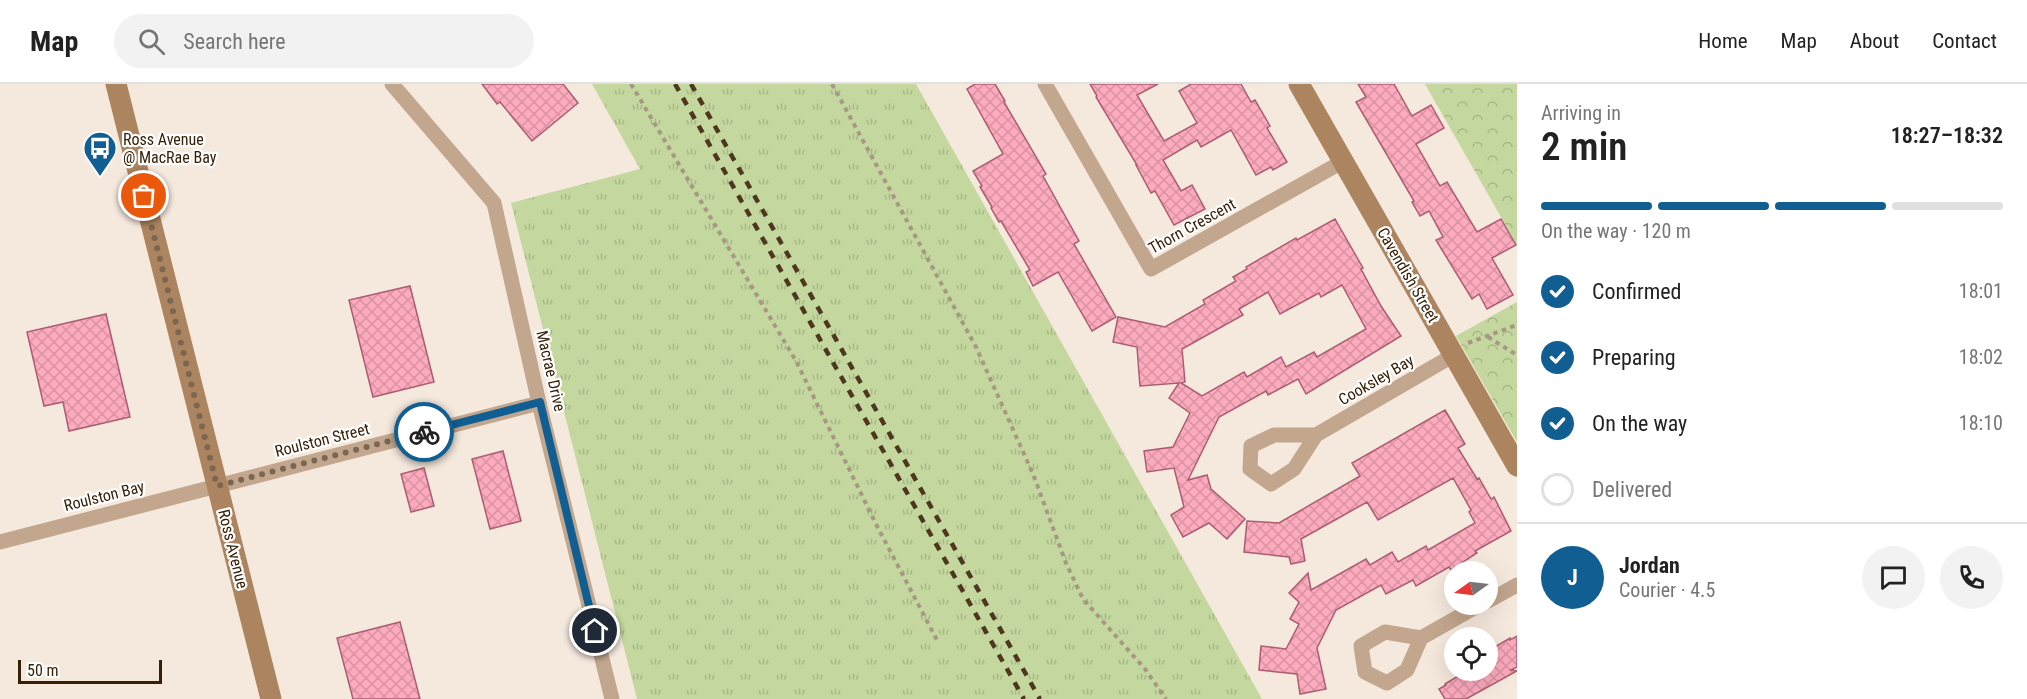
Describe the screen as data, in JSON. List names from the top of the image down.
{
  "streets": {
    "main road": ["Cavendish Street", "Ross Avenue"],
    "street": [
      "Thorn Crescent",
      "Macrae Drive",
      "Cooksley Bay",
      "Roulston Street",
      "Roulston Bay"
    ]
  },
  "crossings": [
    ["Thorn Crescent", "Cavendish Street"],
    ["Cavendish Street", "Cooksley Bay"],
    ["Macrae Drive", "Roulston Street"],
    ["Roulston Street", "Roulston Bay"],
    ["Roulston Street", "Ross Avenue"],
    ["Roulston Bay", "Ross Avenue"]
  ],
  "places": {
    "bus stop": ["Ross Avenue @ MacRae Bay"]
  },
  "scale_bar": "50 m",
  "north": "left",
  "page": {
    "header": "Map",
    "search": "Search here",
    "nav": [
      "Home",
      "Map",
      "About",
      "Contact"
    ],
    "heading": ["2 min", "Arriving in", "18:27–18:32"],
    "panel": ["Jordan", "Courier · 4.5"],
    "bar": "On the way · 120 m",
    "list": [
      ["Confirmed", "18:01"],
      ["Preparing", "18:02"],
      ["On the way", "18:10"],
      "Delivered"
    ],
    "round": "J",
    "scale": "50 m"
  }
}
